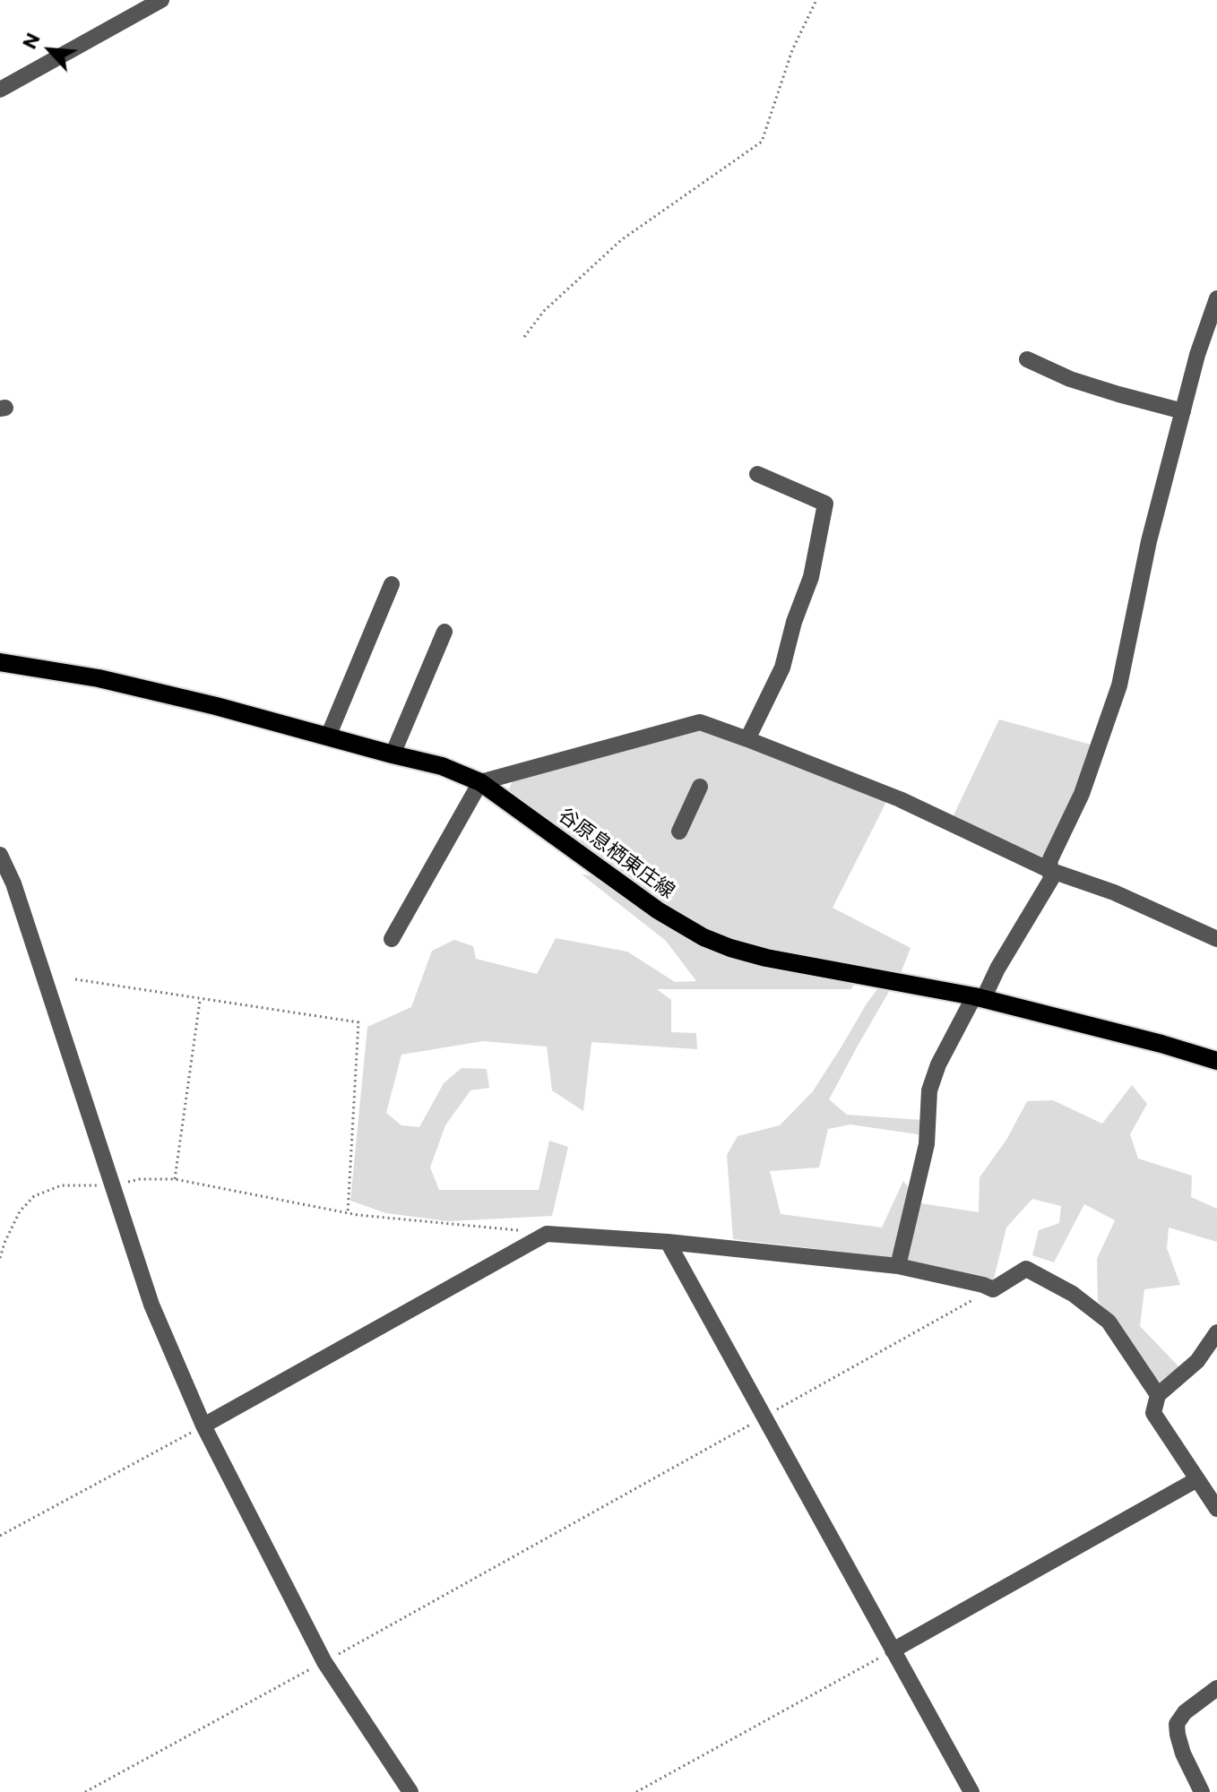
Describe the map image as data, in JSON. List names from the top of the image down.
{
  "streets": {
    "main road": ["谷原息栖東庄線"]
  },
  "north": "top left"
}
